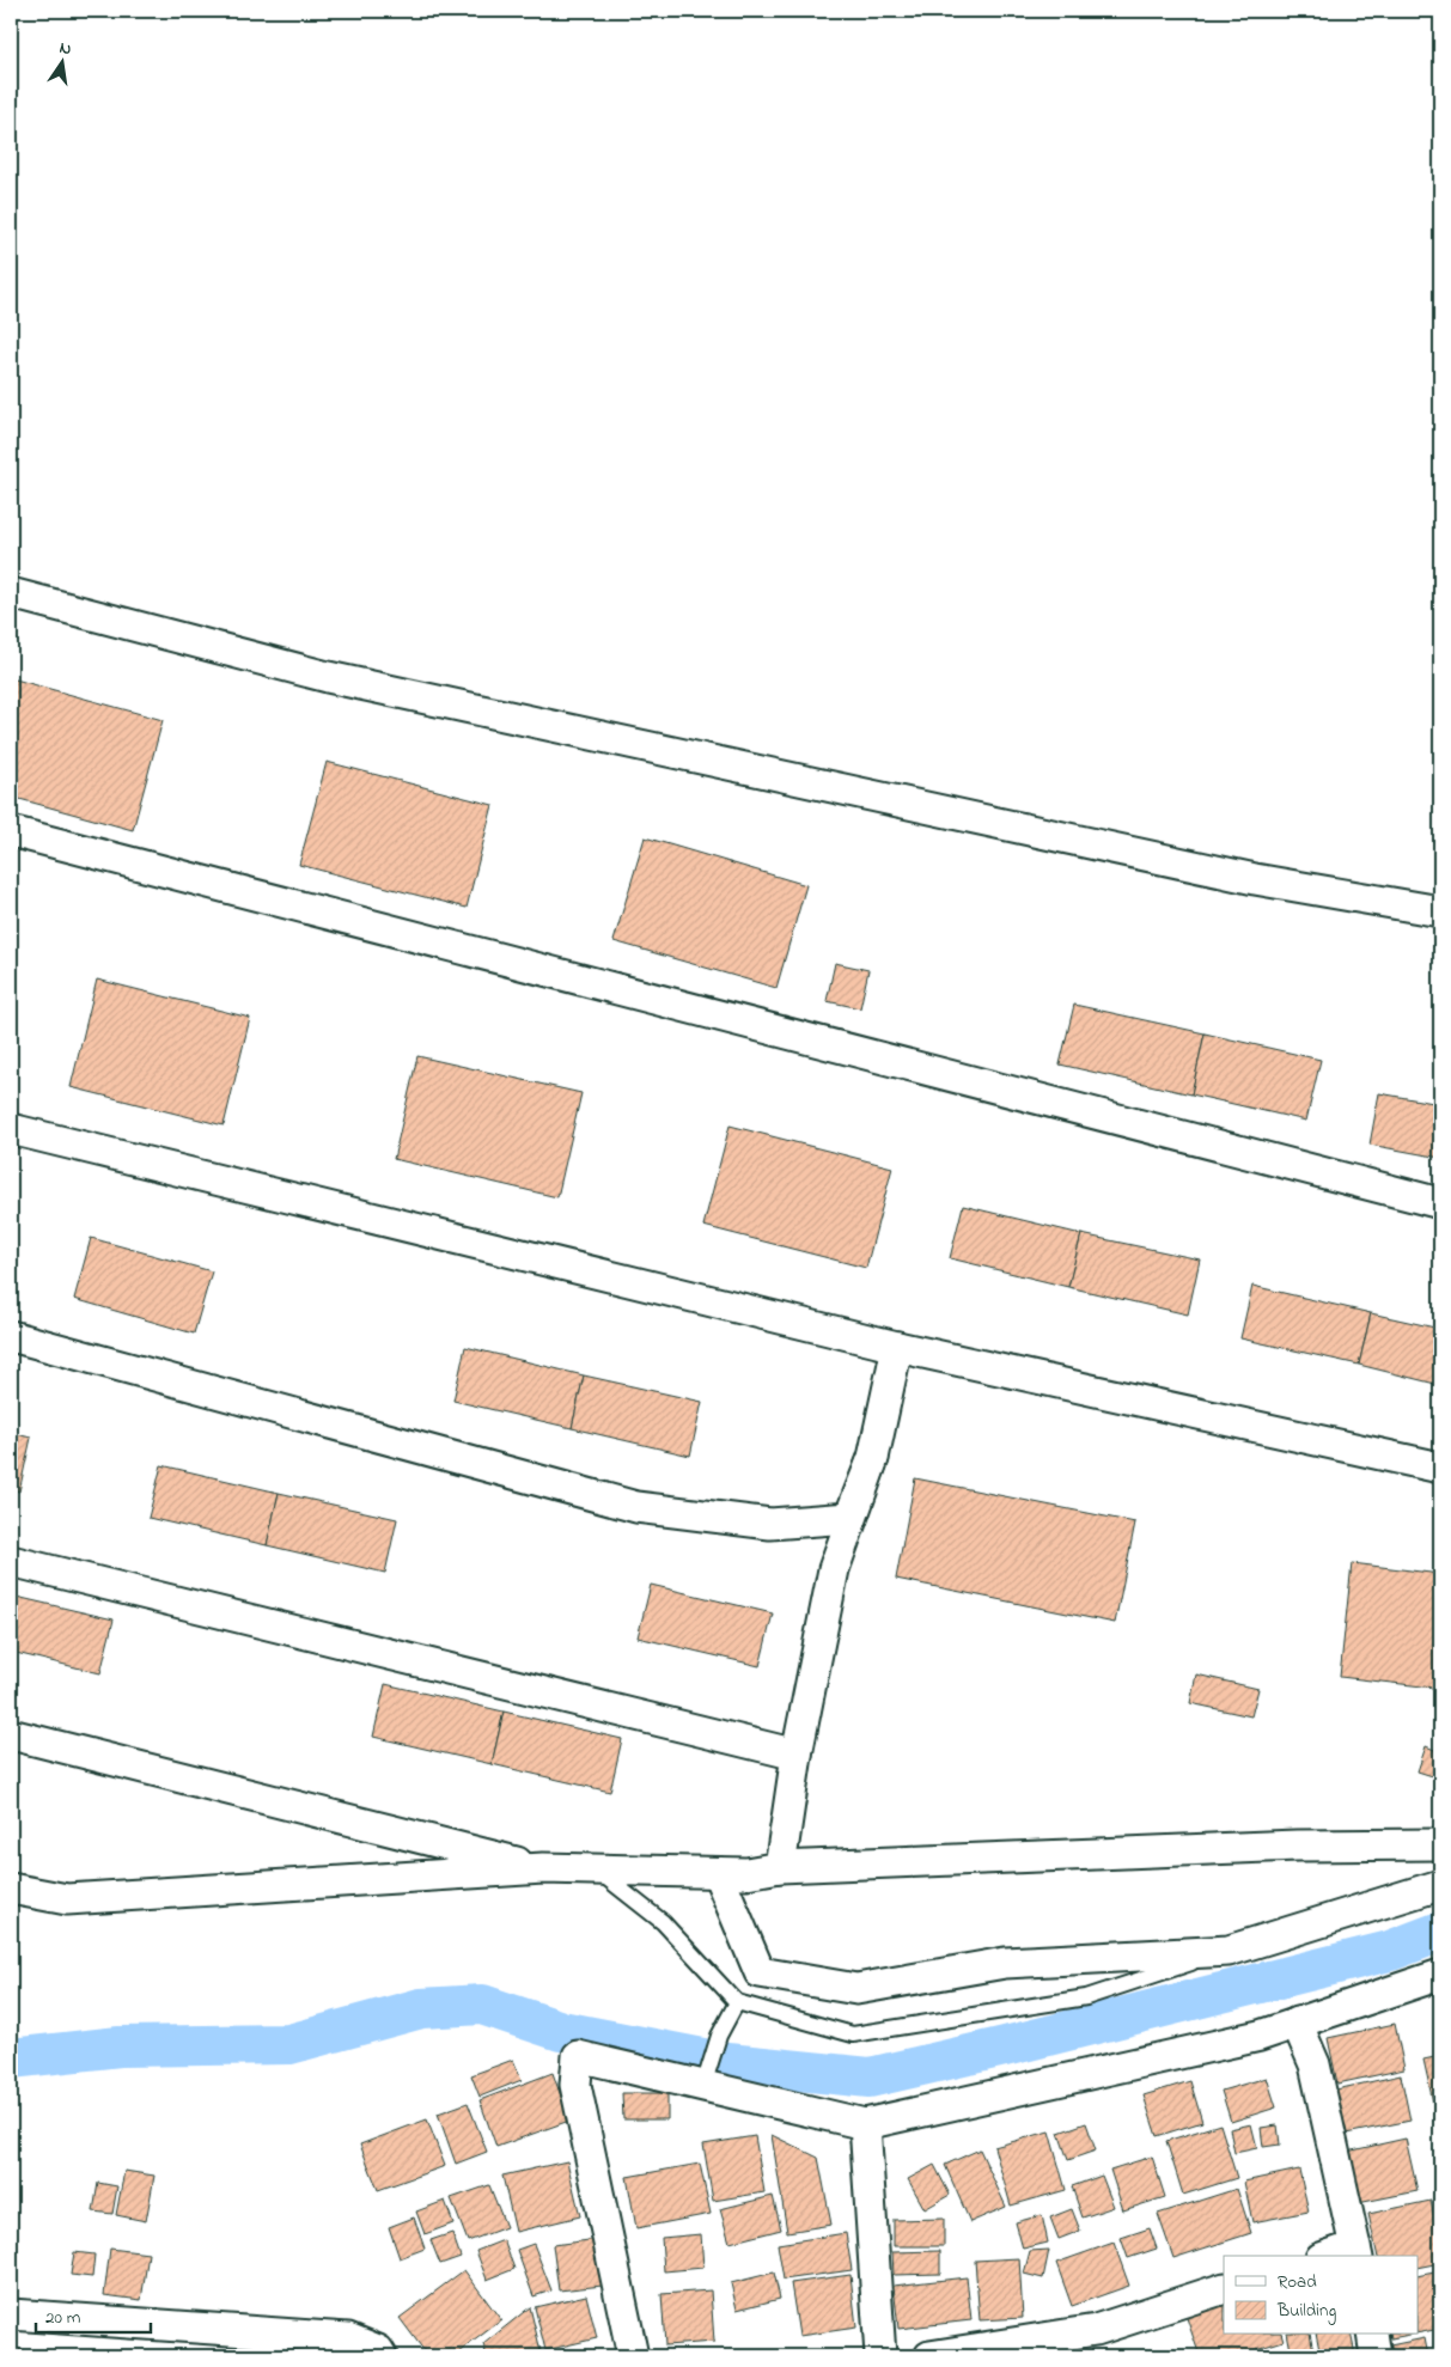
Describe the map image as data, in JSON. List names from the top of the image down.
{
  "legend": ["Road", "Building"],
  "scale_bar": "20 m",
  "north": "top"
}
